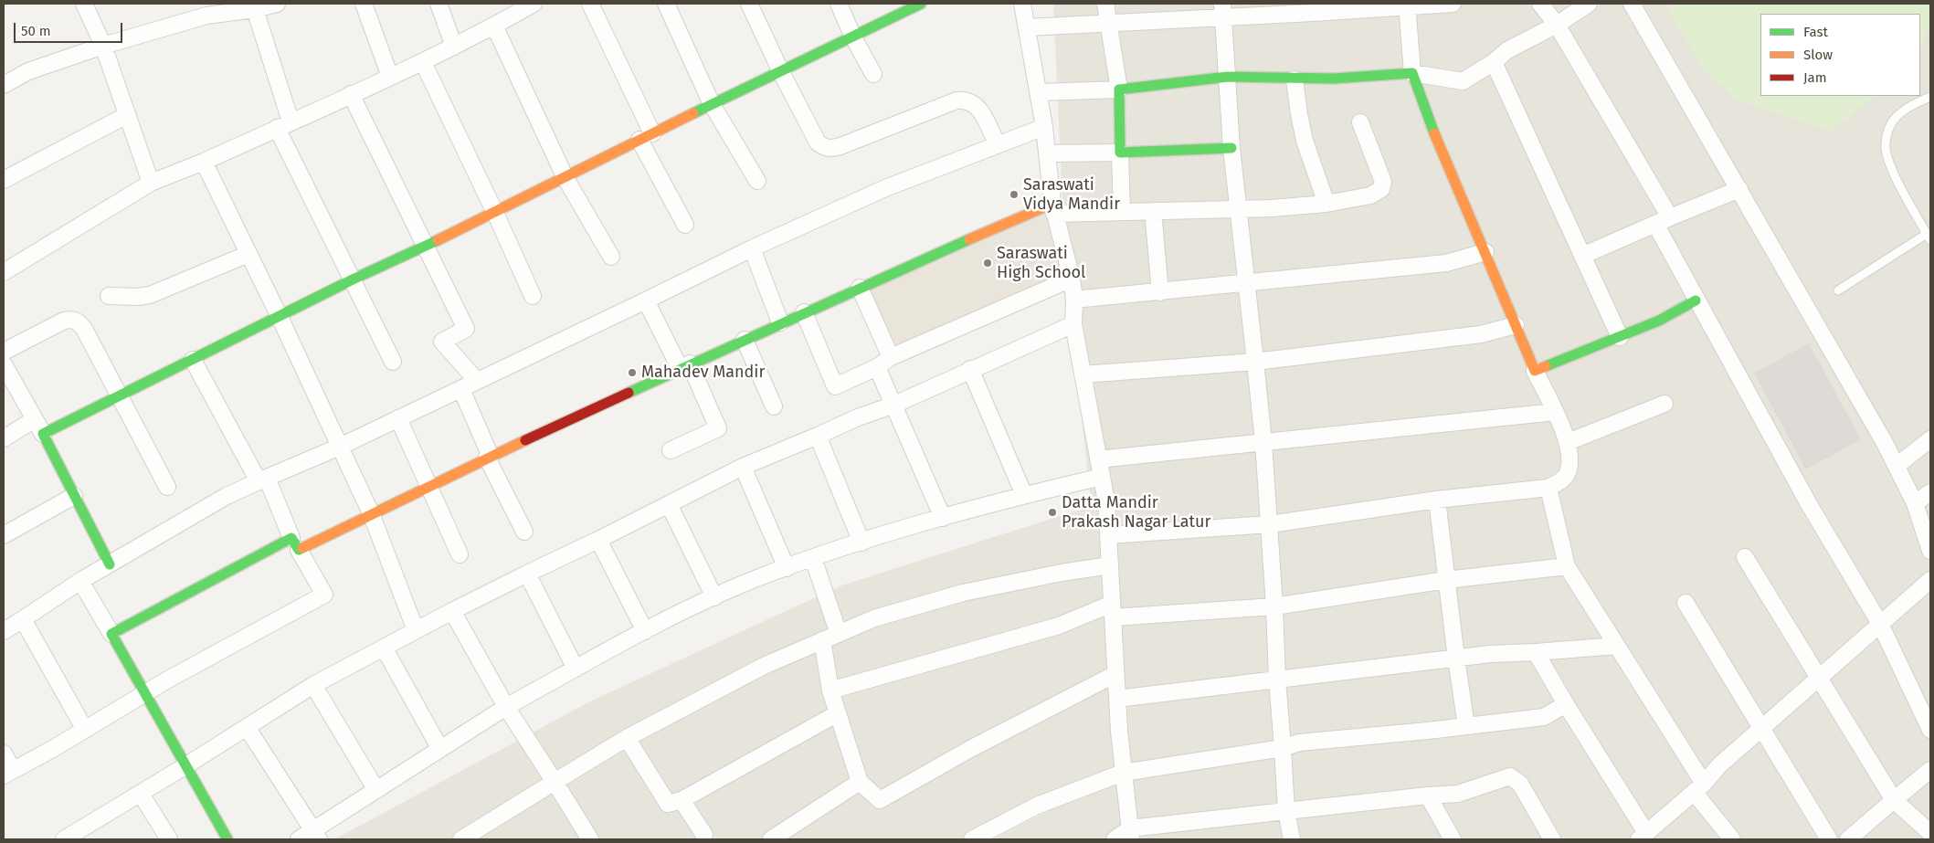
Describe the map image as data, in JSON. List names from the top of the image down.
{
  "places": [
    "Saraswati Vidya Mandir",
    "Saraswati High School",
    "Mahadev Mandir",
    "Datta Mandir Prakash Nagar Latur"
  ],
  "legend": ["Fast", "Slow", "Jam"],
  "scale_bar": "50 m"
}
